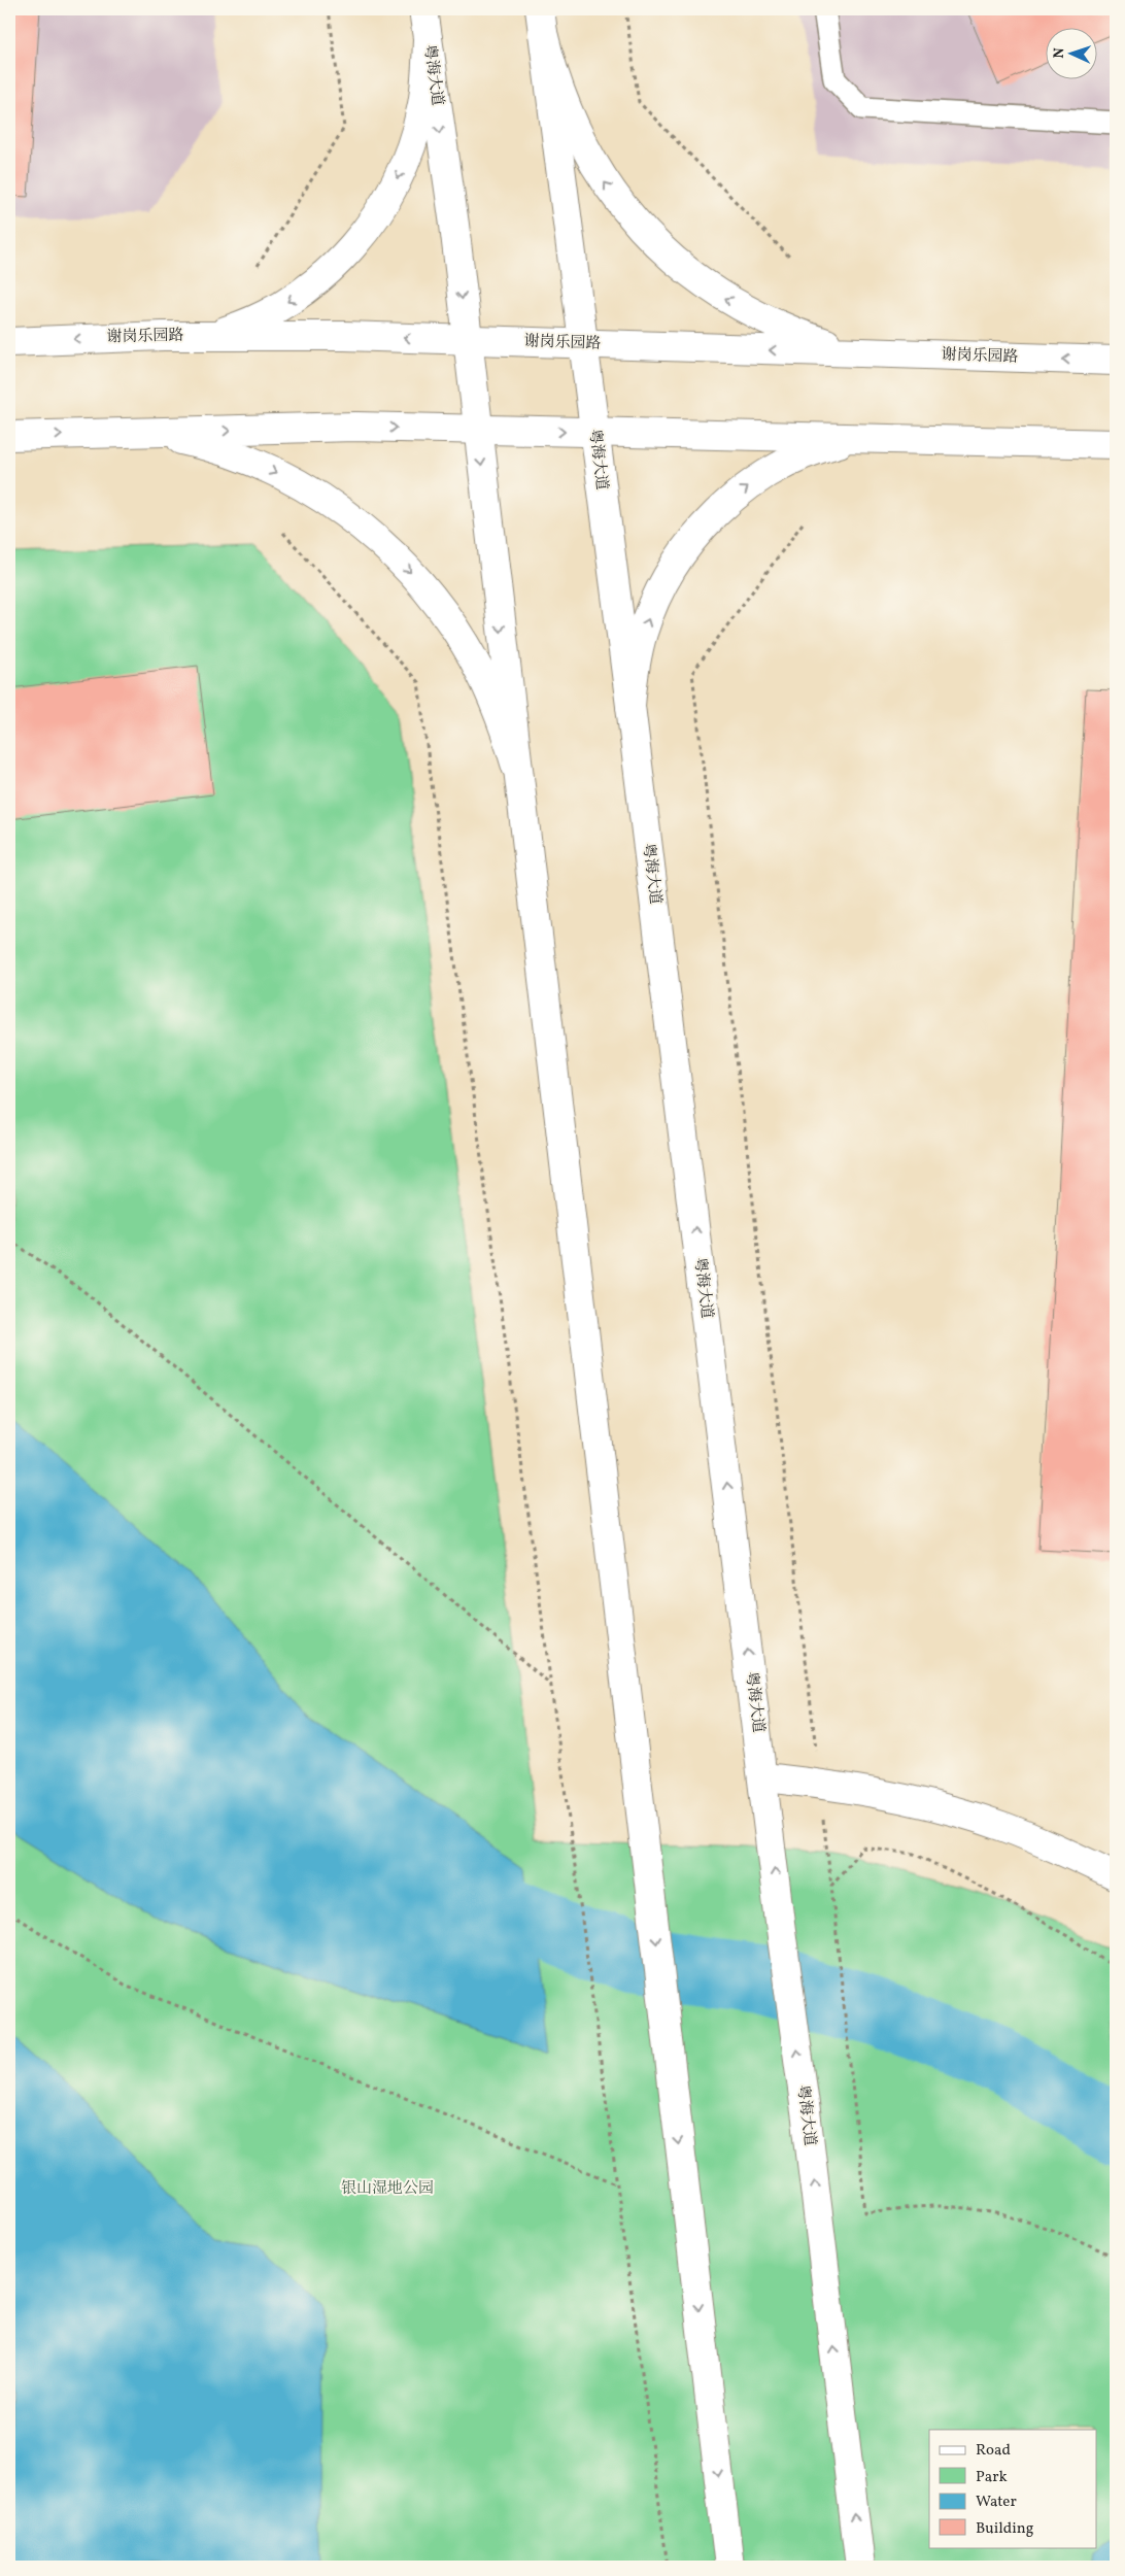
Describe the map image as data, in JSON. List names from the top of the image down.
{
  "streets": {
    "main road": ["粤海大道", "谢岗乐园路"]
  },
  "crossings": [
    ["粤海大道", "谢岗乐园路"]
  ],
  "parks": ["银山湿地公园"],
  "legend": [
    "Road",
    "Park",
    "Water",
    "Building"
  ],
  "north": "left"
}
